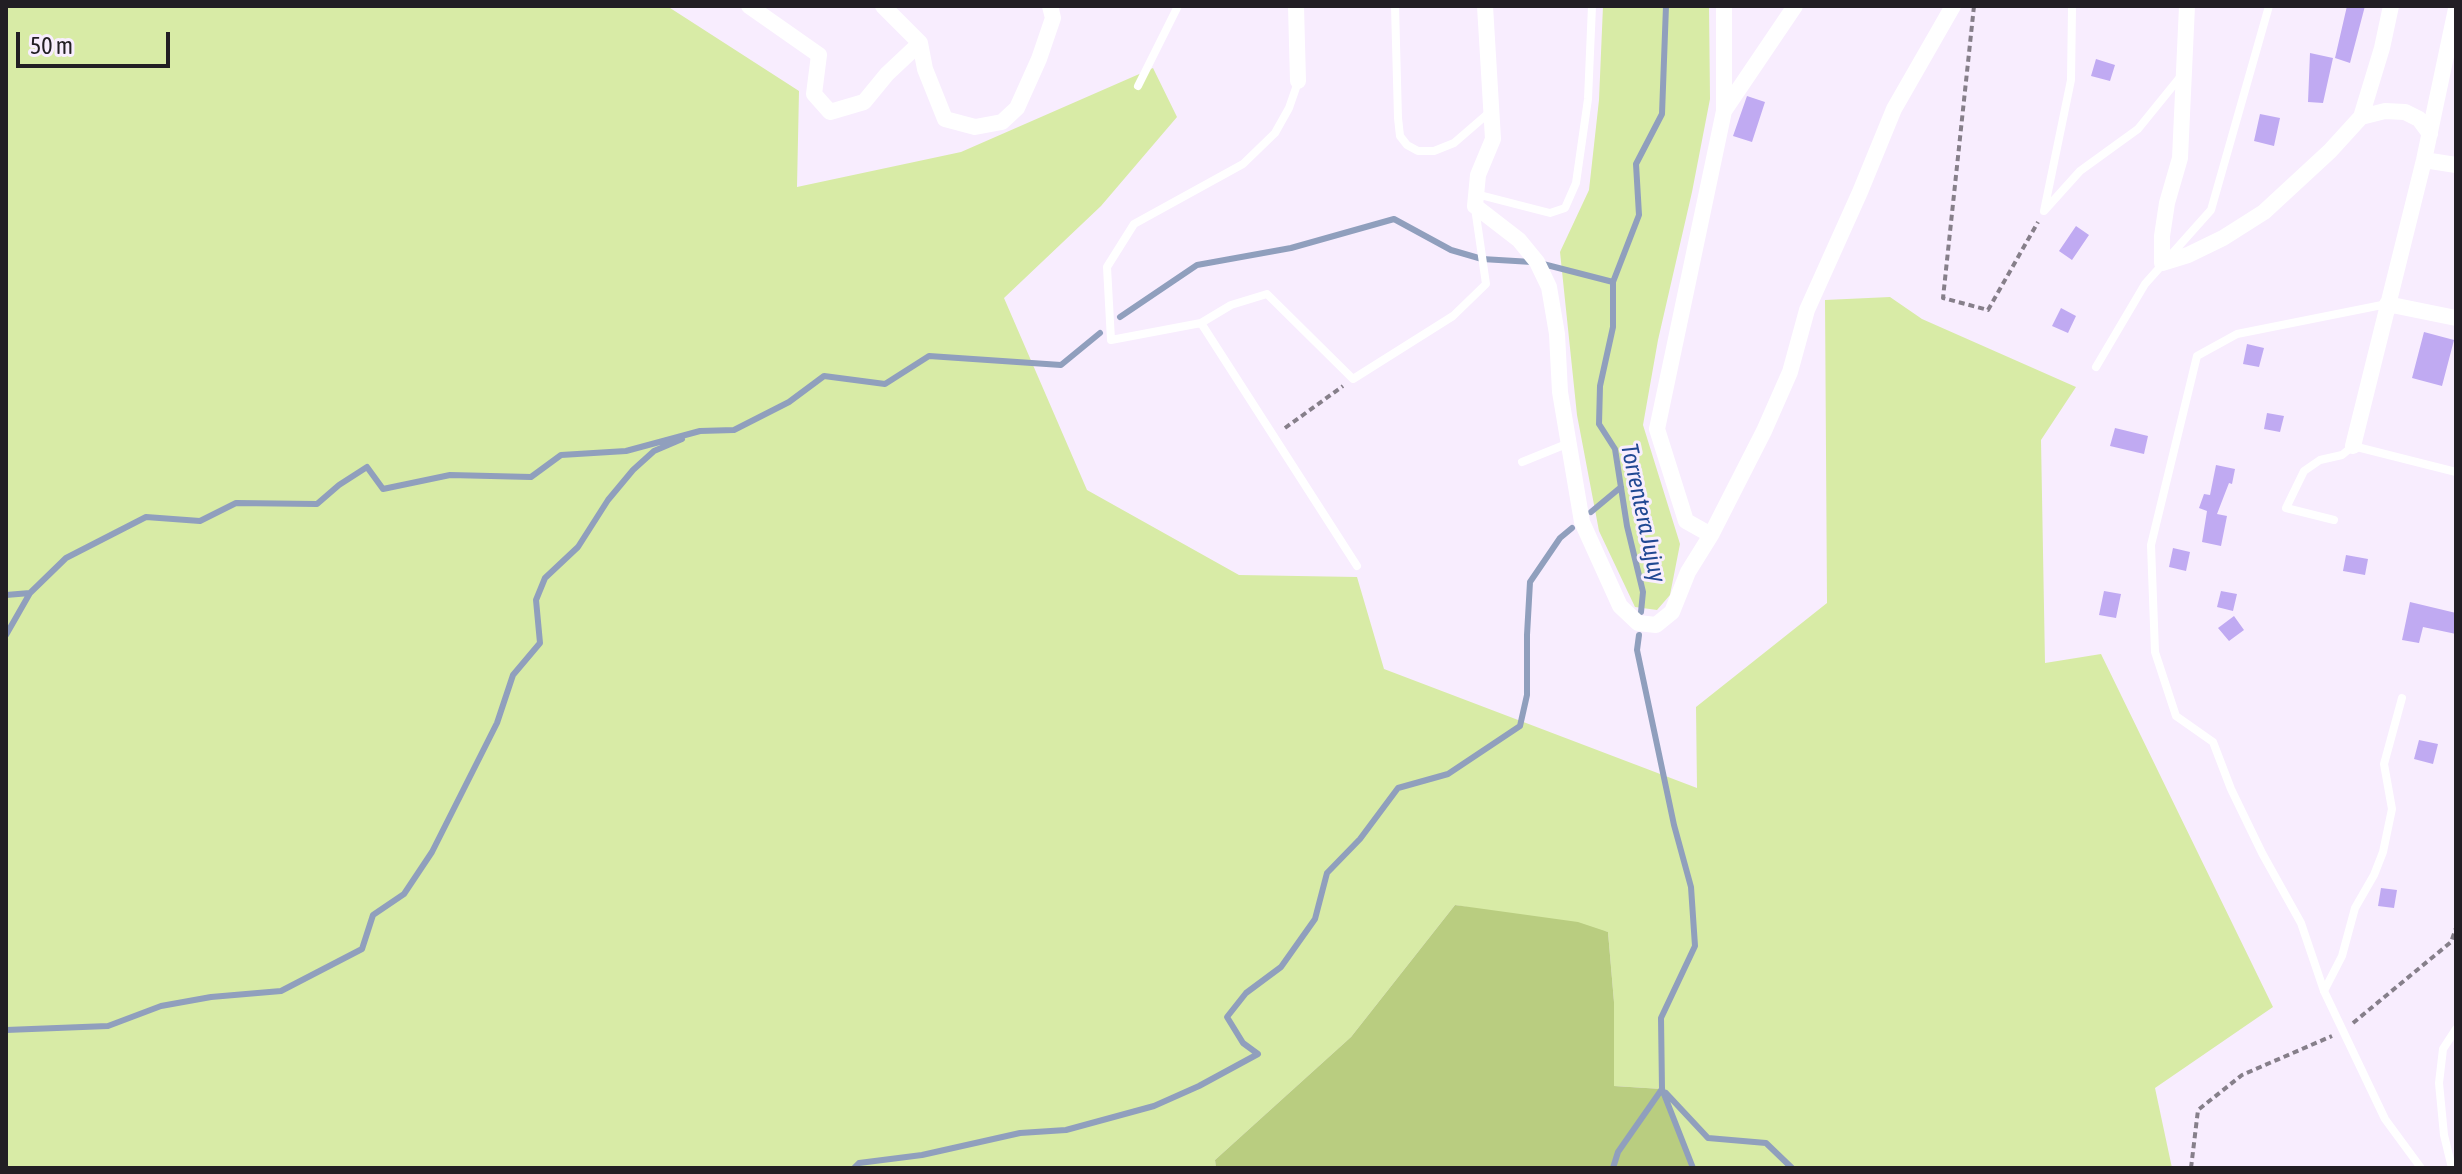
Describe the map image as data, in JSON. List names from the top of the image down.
{
  "water": ["Torrentera Jujuy"],
  "scale_bar": "50 m"
}
